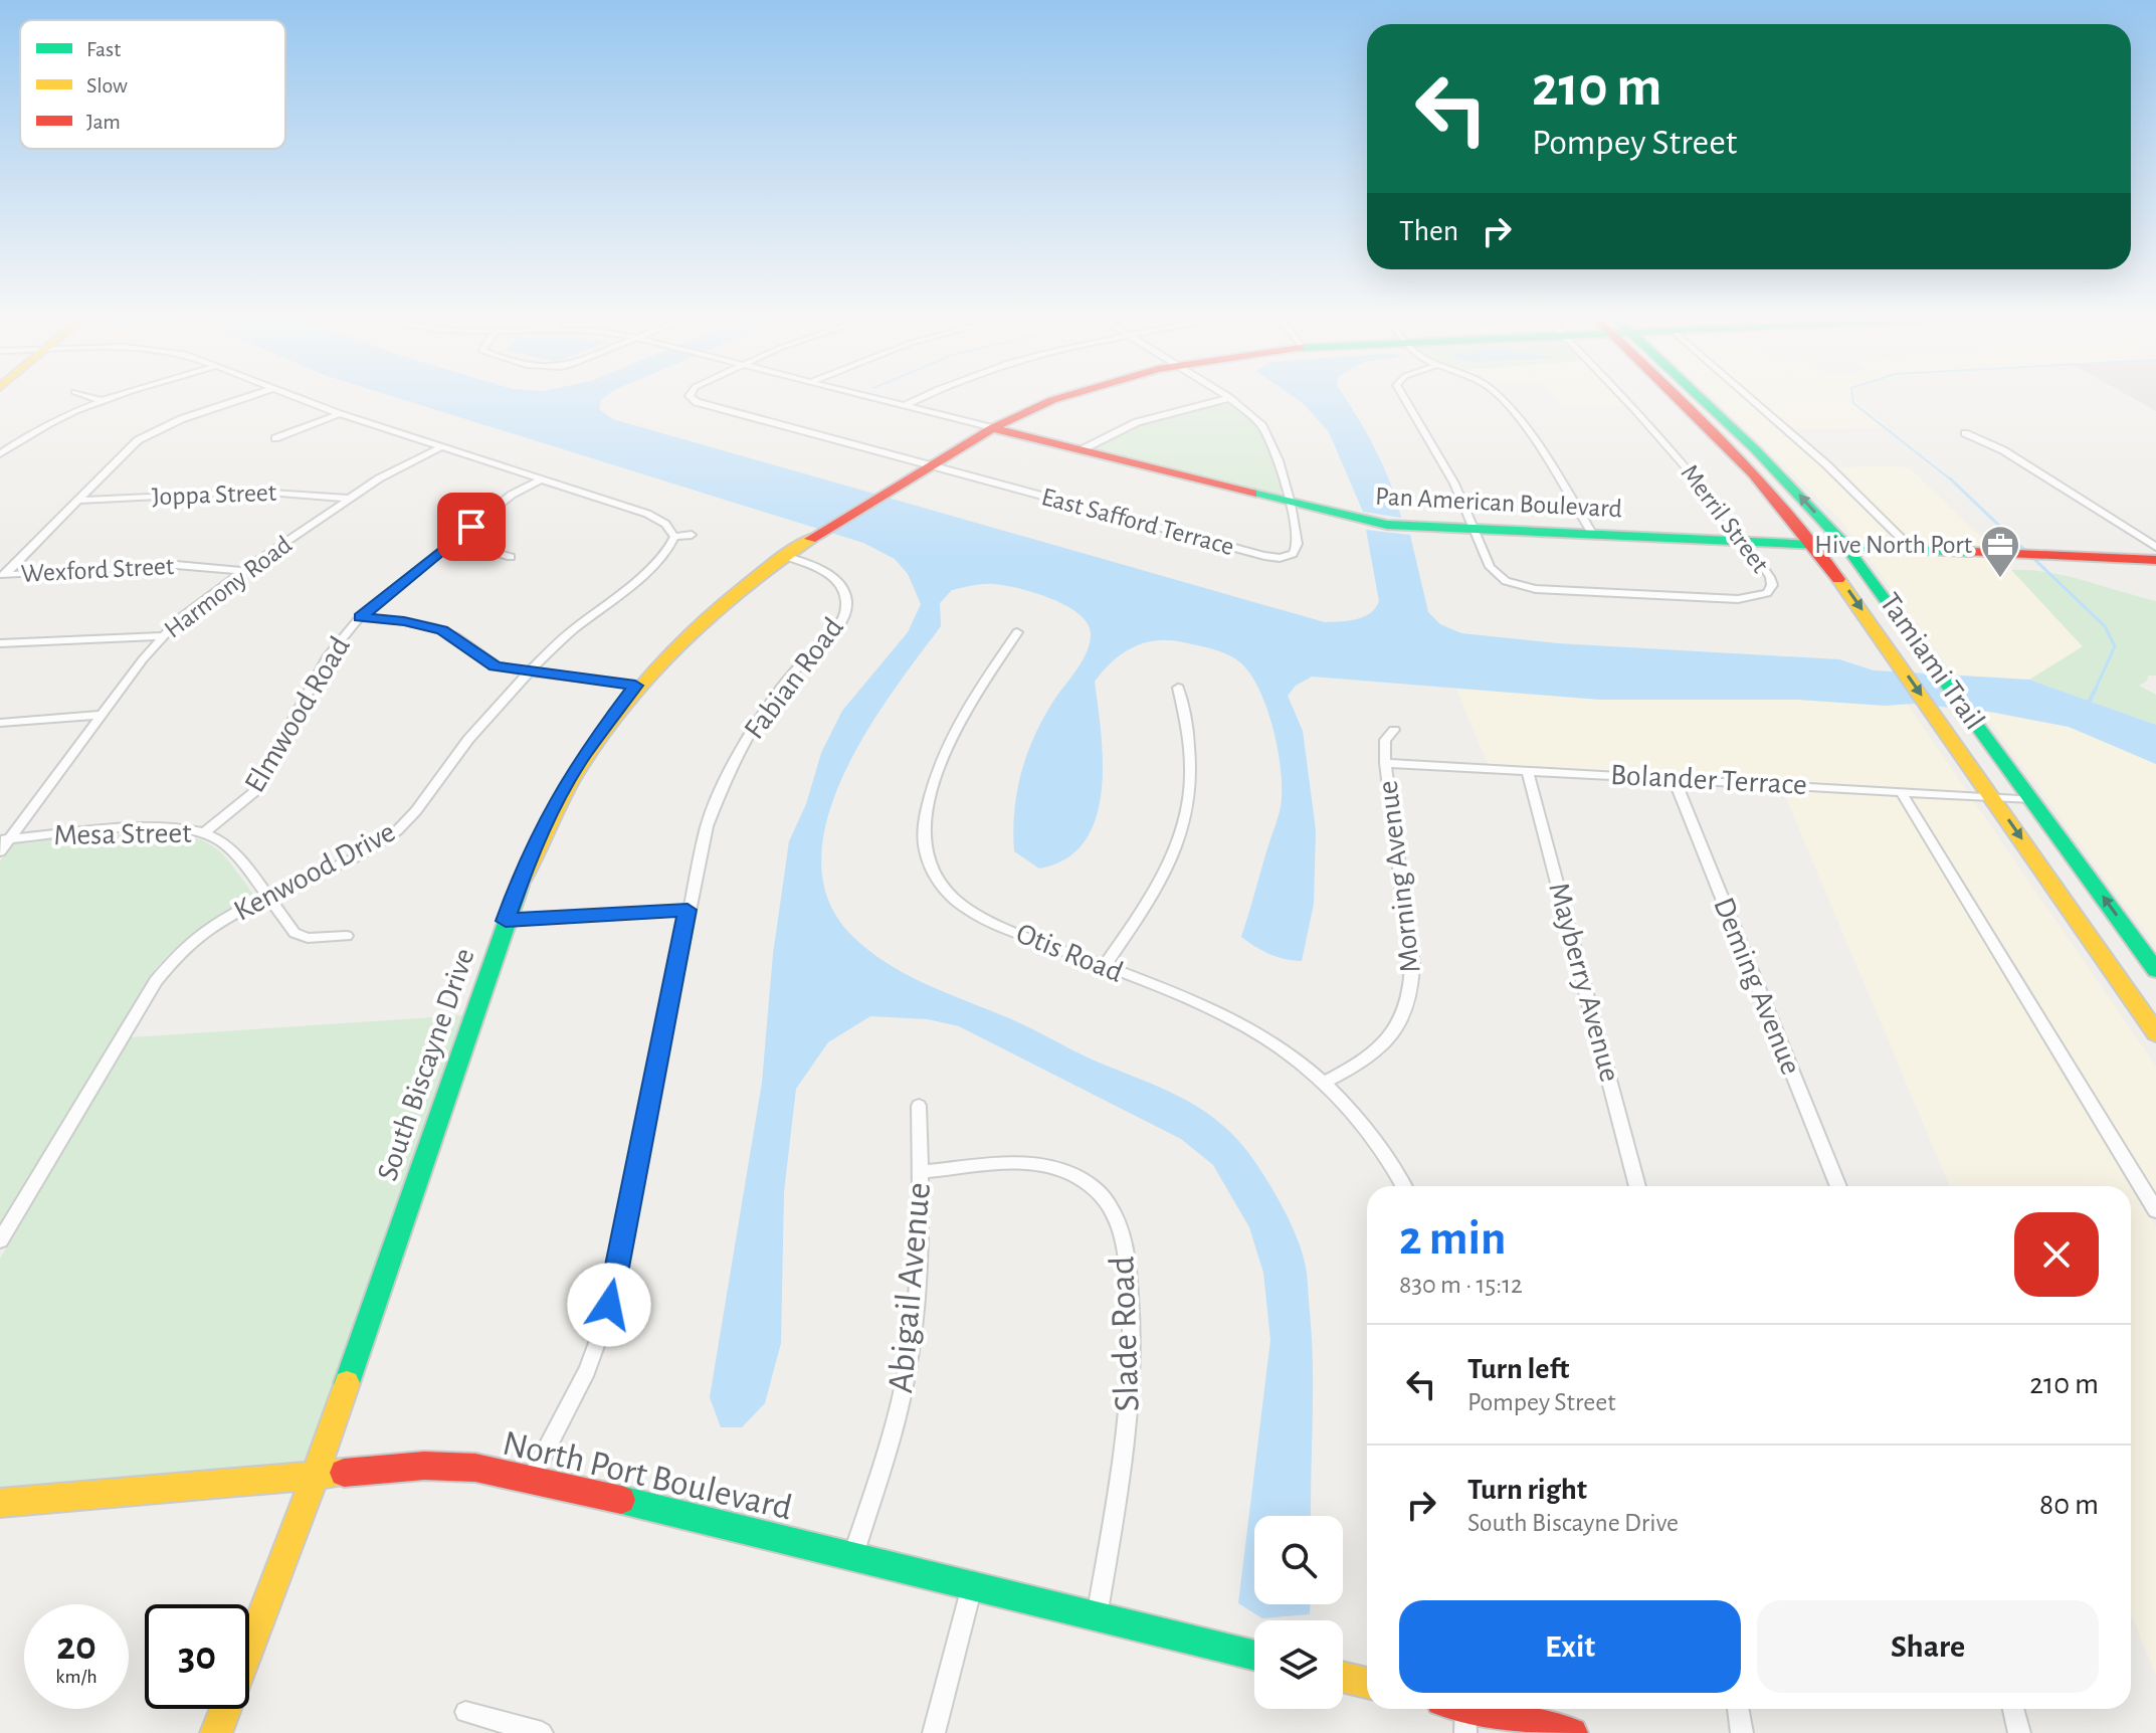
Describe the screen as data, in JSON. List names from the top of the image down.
{
  "streets": {
    "street": [
      "Joppa Street",
      "Pan American Boulevard",
      "Merril Street",
      "East Safford Terrace",
      "Wexford Street",
      "Harmony Road",
      "Tamiami Trail",
      "Fabian Road",
      "Elmwood Road",
      "Bolander Terrace",
      "Mesa Street",
      "Kenwood Drive",
      "Morning Avenue",
      "Otis Road",
      "Mayberry Avenue",
      "Deming Avenue",
      "South Biscayne Drive",
      "Abigail Avenue",
      "Slade Road",
      "North Port Boulevard"
    ]
  },
  "crossings": [
    ["Joppa Street", "Harmony Road"],
    ["Pan American Boulevard", "Merril Street"],
    ["Pan American Boulevard", "East Safford Terrace"],
    ["Pan American Boulevard", "Tamiami Trail"],
    ["Pan American Boulevard", "South Biscayne Drive"],
    ["East Safford Terrace", "South Biscayne Drive"],
    ["Wexford Street", "Harmony Road"],
    ["Harmony Road", "Mesa Street"],
    ["Tamiami Trail", "Bolander Terrace"],
    ["Fabian Road", "South Biscayne Drive"],
    ["Fabian Road", "North Port Boulevard"],
    ["Elmwood Road", "Mesa Street"],
    ["Bolander Terrace", "Morning Avenue"],
    ["Bolander Terrace", "Mayberry Avenue"],
    ["Bolander Terrace", "Deming Avenue"],
    ["Mesa Street", "Kenwood Drive"],
    ["Morning Avenue", "Otis Road"],
    ["South Biscayne Drive", "North Port Boulevard"],
    ["Abigail Avenue", "Slade Road"],
    ["Abigail Avenue", "North Port Boulevard"],
    ["Slade Road", "North Port Boulevard"]
  ],
  "places": {
    "office": ["Hive North Port"]
  },
  "legend": ["Fast", "Slow", "Jam"],
  "page": {
    "turn": ["210 m", "Pompey Street"],
    "then": "Then",
    "heading": ["2 min", "830 m · 15:12"],
    "list": [
      {
        "name": "Turn left",
        "note": "Pompey Street",
        "value": "210 m"
      },
      {
        "name": "Turn right",
        "note": "South Biscayne Drive",
        "value": "80 m"
      }
    ],
    "buttons": ["Exit", "Share"],
    "speed": "20 km/h",
    "limit": "30"
  }
}
